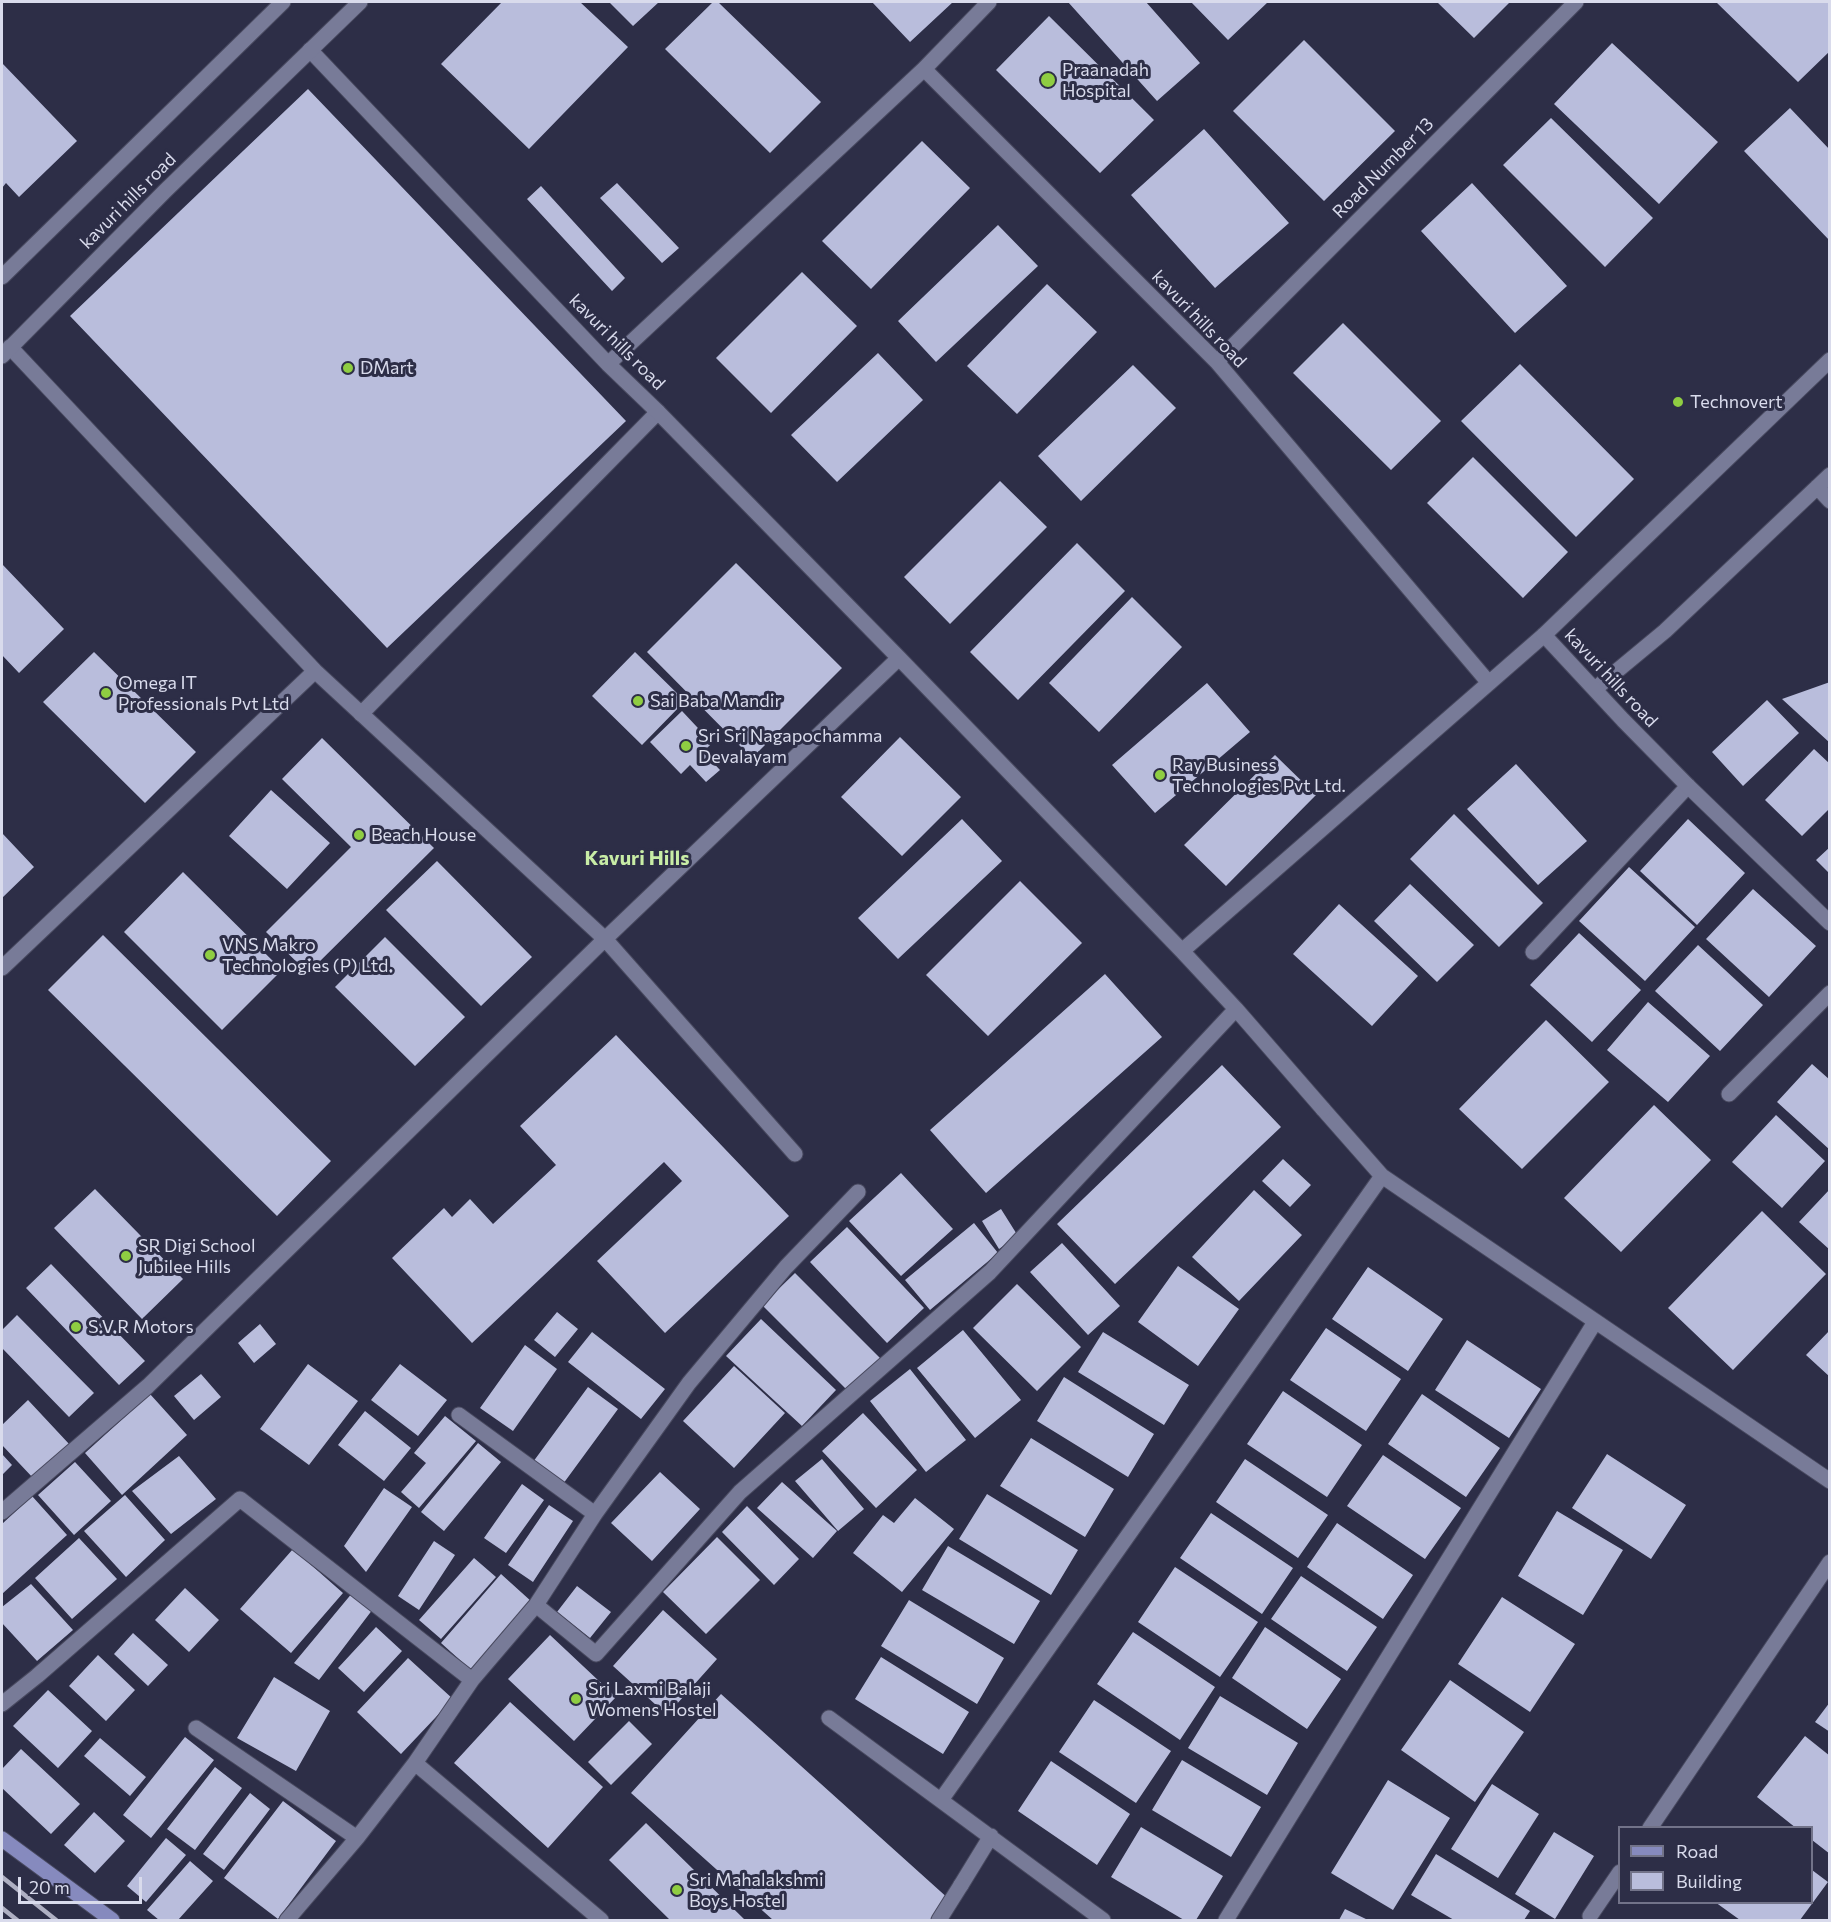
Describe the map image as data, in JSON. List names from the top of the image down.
{
  "streets": {
    "street": ["Road Number 13", "kavuri hills road"]
  },
  "crossings": [
    ["Road Number 13", "kavuri hills road"]
  ],
  "districts": ["Kavuri Hills"],
  "places": [
    "Praanadah Hospital",
    "DMart",
    "Technovert",
    "Omega IT Professionals Pvt Ltd",
    "Sai Baba Mandir",
    "Sri Sri Nagapochamma Devalayam",
    "Ray Business Technologies Pvt Ltd.",
    "Beach House",
    "VNS Makro Technologies (P) Ltd.",
    "SR Digi School Jubilee Hills",
    "S.V.R Motors",
    "Sri Laxmi Balaji Womens Hostel",
    "Sri Mahalakshmi Boys Hostel"
  ],
  "legend": ["Road", "Building"],
  "scale_bar": "20 m"
}
